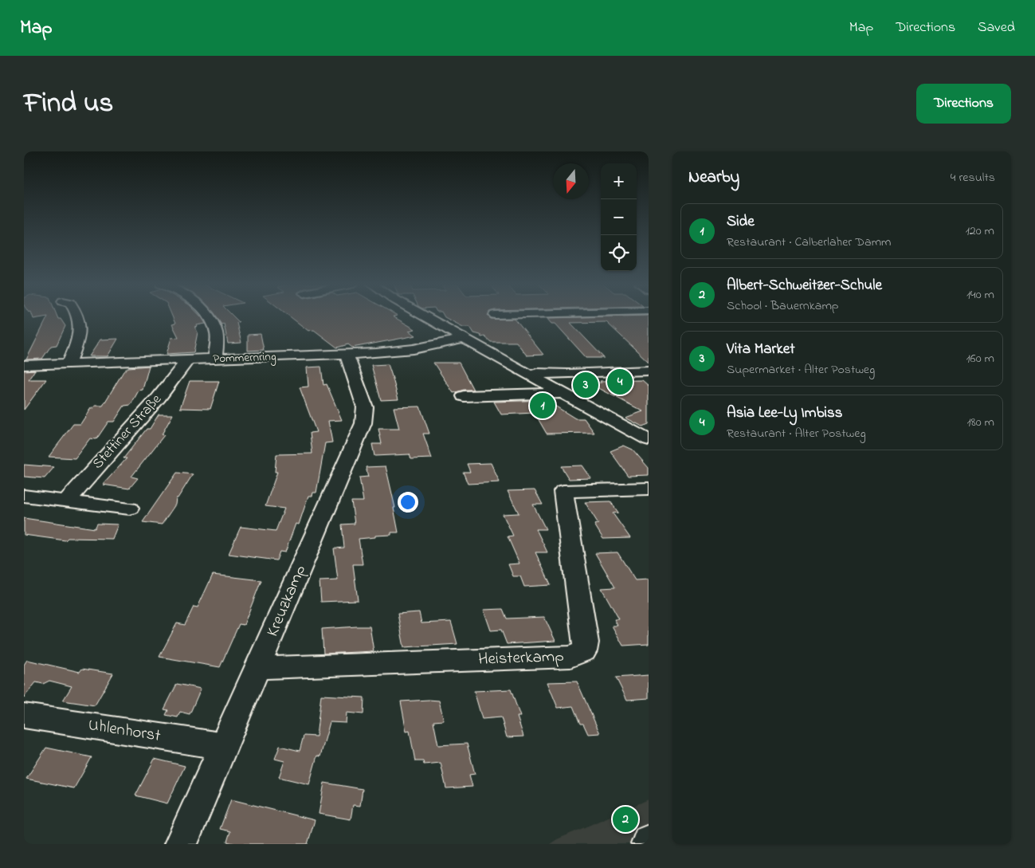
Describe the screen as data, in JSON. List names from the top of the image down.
{
  "streets": {
    "street": [
      "Pommernring",
      "Stettiner Straße",
      "Kreuzkamp",
      "Heisterkamp",
      "Uhlenhorst"
    ]
  },
  "crossings": [
    ["Pommernring", "Stettiner Straße"],
    ["Pommernring", "Kreuzkamp"],
    ["Kreuzkamp", "Heisterkamp"],
    ["Kreuzkamp", "Uhlenhorst"]
  ],
  "north": "bottom",
  "page": {
    "header": "Map",
    "nav": ["Map", "Directions", "Saved"],
    "title": "Find us",
    "buttons": "Directions",
    "heading": ["Nearby", "4 results"],
    "map_buttons": ["+", "−"],
    "list": [
      {
        "mark": "1",
        "name": "Side",
        "note": "Restaurant · Calberlaher Damm",
        "value": "120 m"
      },
      {
        "mark": "2",
        "name": "Albert-Schweitzer-Schule",
        "note": "School · Bauernkamp",
        "value": "140 m"
      },
      {
        "mark": "3",
        "name": "Vita Market",
        "note": "Supermarket · Alter Postweg",
        "value": "160 m"
      },
      {
        "mark": "4",
        "name": "Asia Lee-Ly Imbiss",
        "note": "Restaurant · Alter Postweg",
        "value": "180 m"
      }
    ],
    "pins": [
      "4",
      "3",
      "1",
      "2"
    ]
  }
}
